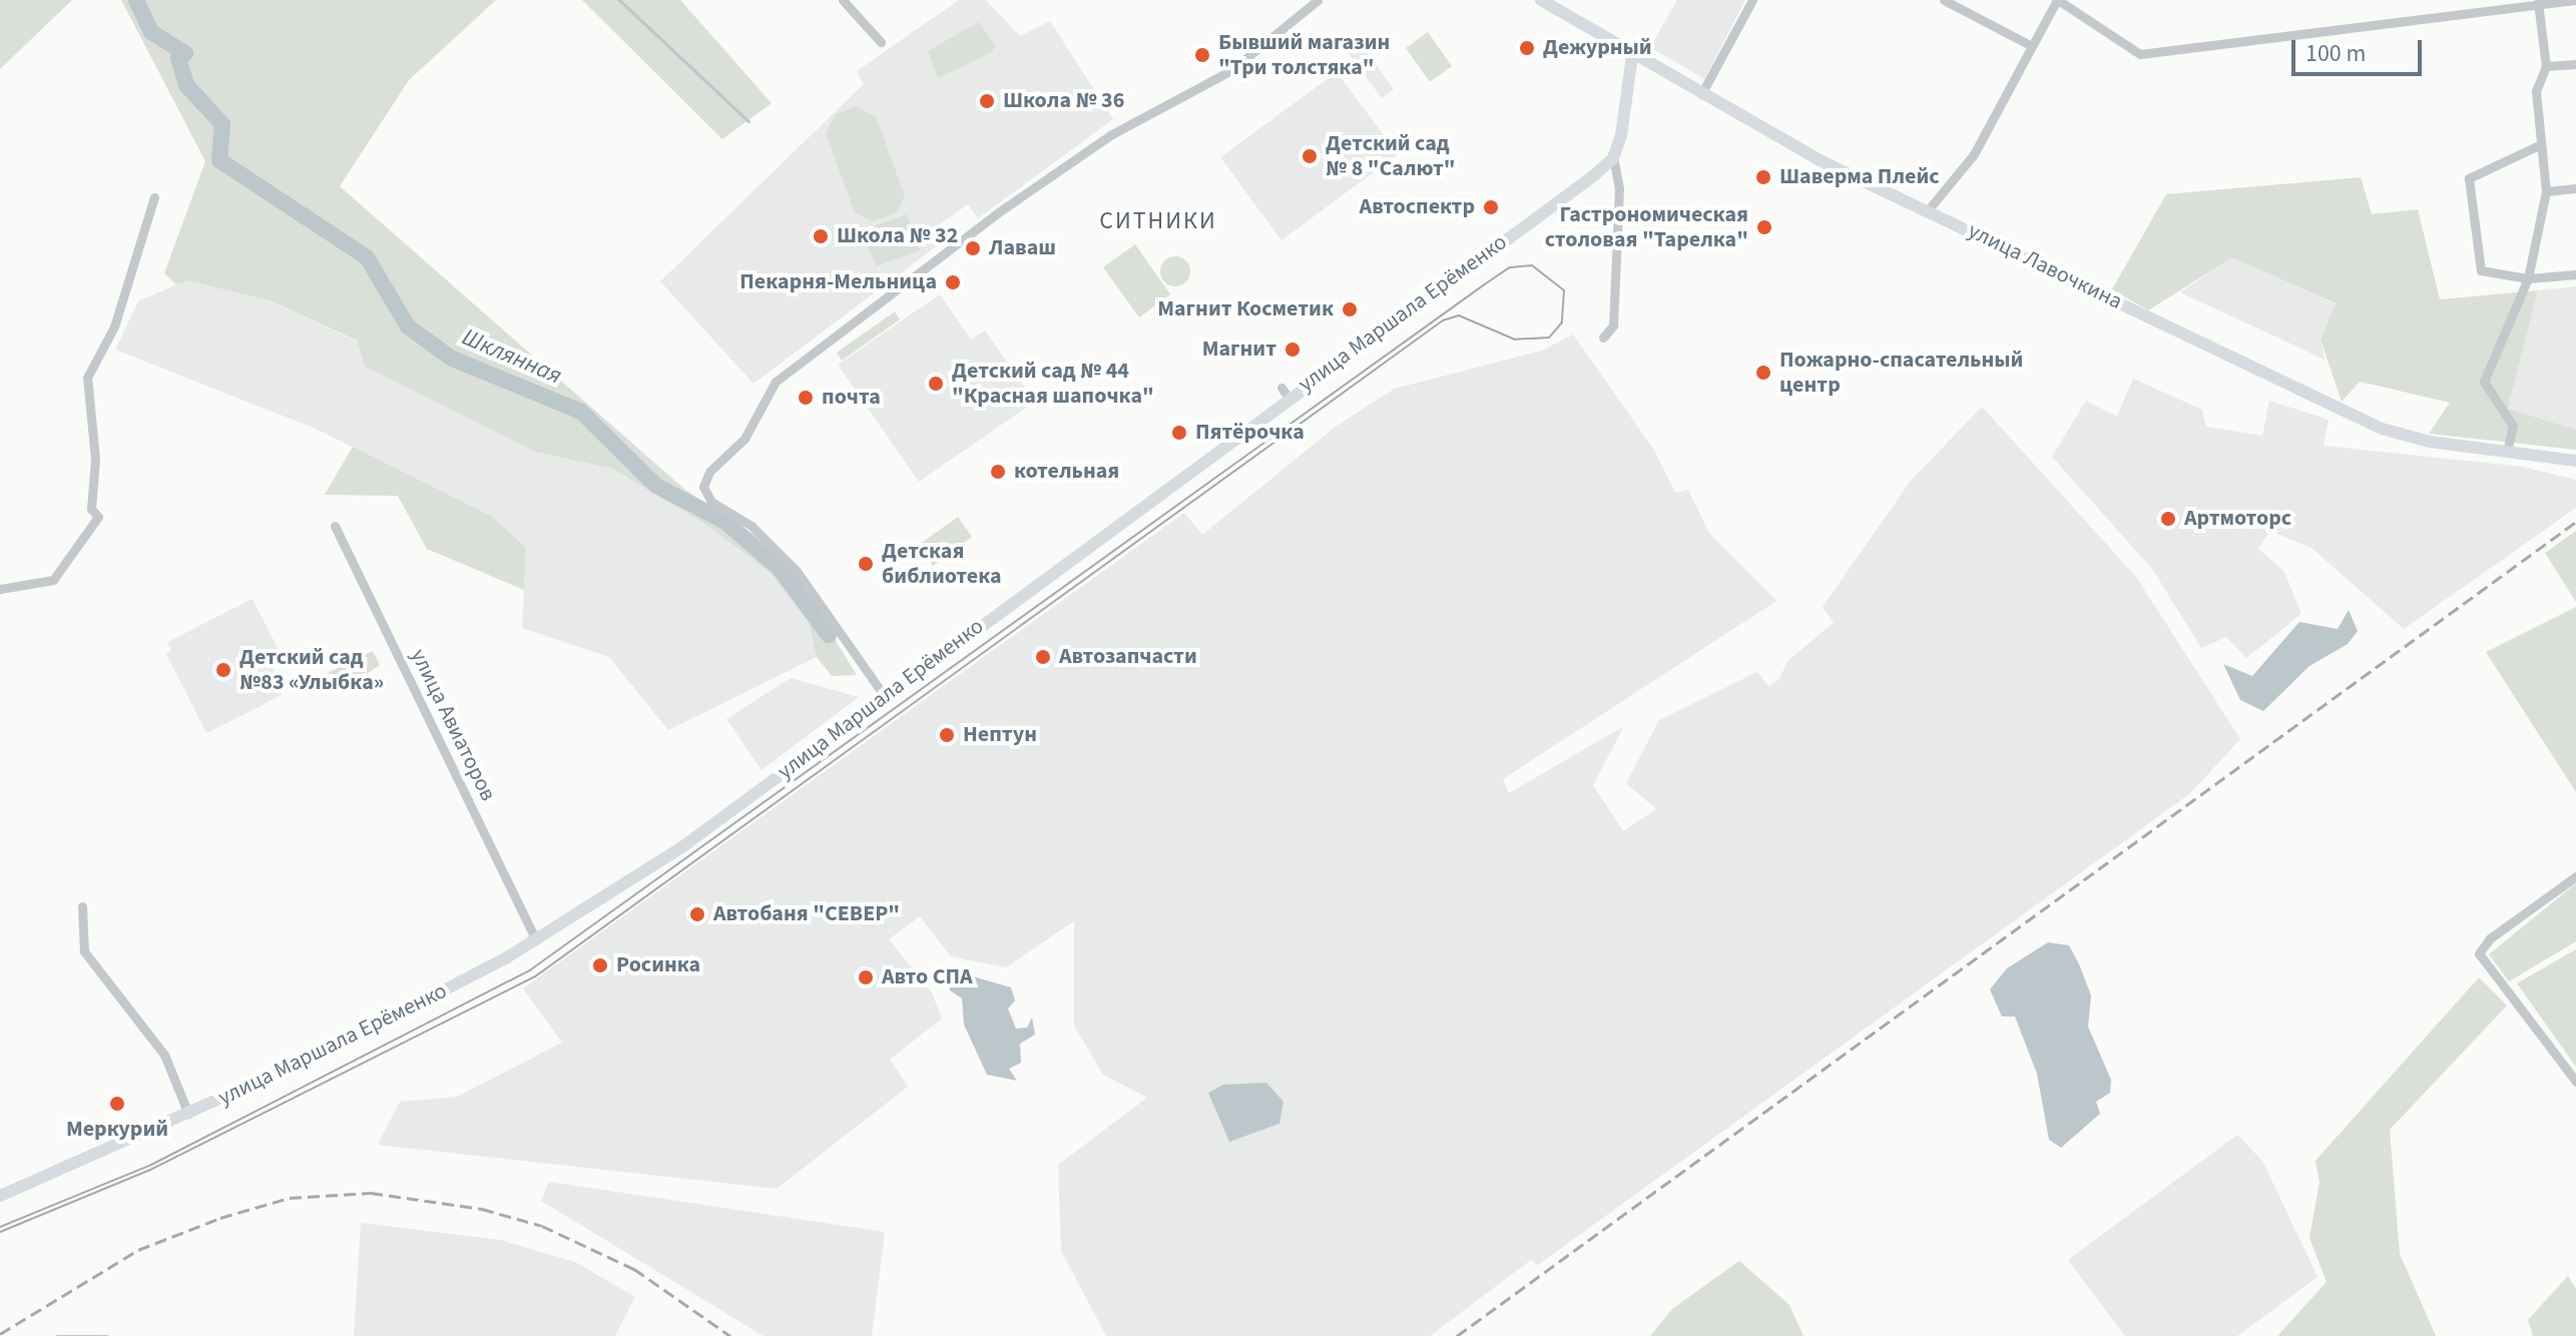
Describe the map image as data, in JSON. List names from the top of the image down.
{
  "streets": {
    "main road": ["улица Лавочкина", "улица Маршала Ерёменко"],
    "street": ["улица Авиаторов"]
  },
  "crossings": [
    ["улица Маршала Ерёменко", "улица Авиаторов"]
  ],
  "districts": ["СИТНИКИ"],
  "water": ["Шклянная"],
  "places": [
    "Дежурный",
    "Бывший магазин \"Три толстяка\"",
    "Школа № 36",
    "Детский сад № 8 \"Салют\"",
    "Шаверма Плейс",
    "Автоспектр",
    "Гастрономическая столовая \"Тарелка\"",
    "Школа № 32",
    "Лаваш",
    "Пекарня-Мельница",
    "Магнит Косметик",
    "Магнит",
    "Пожарно-спасательный центр",
    "Детский сад № 44 \"Красная шапочка\"",
    "почта",
    "Пятёрочка",
    "котельная",
    "Артмоторс",
    "Детская библиотека",
    "Автозапчасти",
    "Детский сад №83 «Улыбка»",
    "Нептун",
    "Автобаня \"СЕВЕР\"",
    "Росинка",
    "Авто СПА",
    "Меркурий"
  ],
  "scale_bar": "100 m"
}
